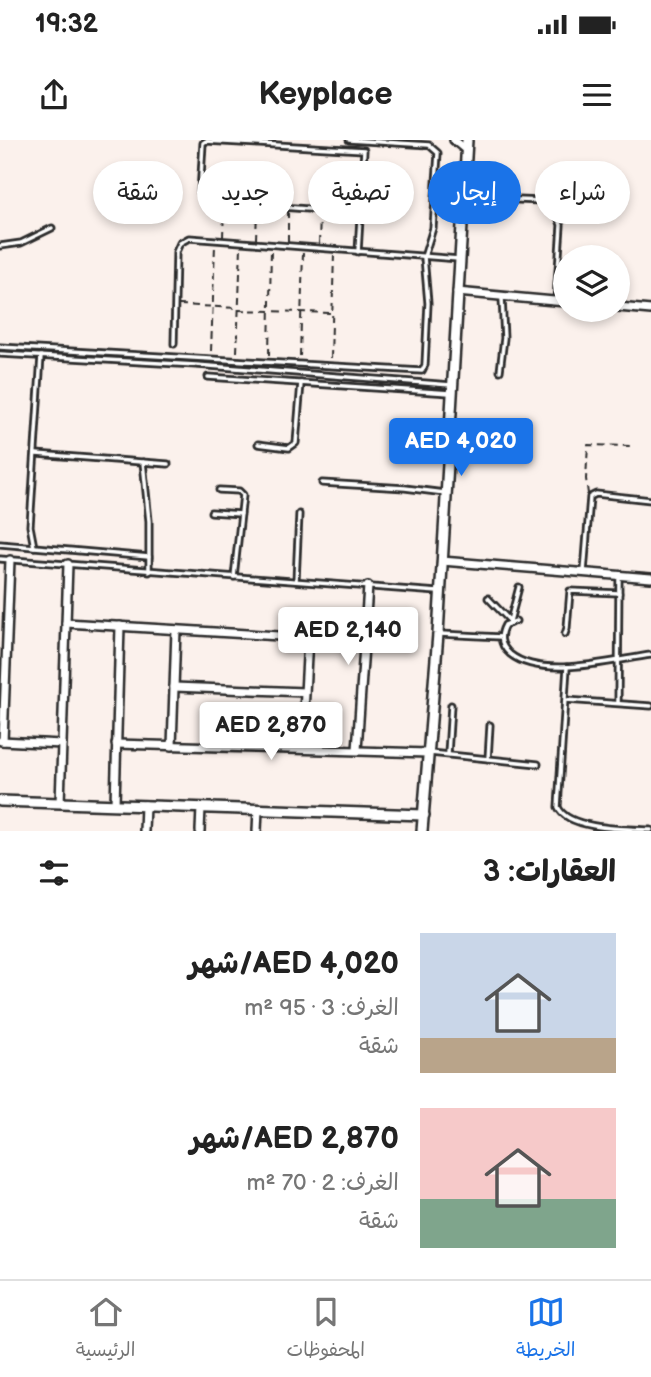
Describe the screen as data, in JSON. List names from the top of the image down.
{
  "page": {
    "status": "19:32",
    "header": "Keyplace",
    "chip": [
      "شراء",
      "إيجار",
      "تصفية",
      "جديد",
      "شقة"
    ],
    "price": ["AED 4,020", "AED 2,140", "AED 2,870"],
    "heading": "العقارات: 3",
    "list": [
      {
        "name": "AED 4,020/شهر",
        "note": "الغرف: 3 · 95 m² · شقة"
      },
      {
        "name": "AED 2,870/شهر",
        "note": "الغرف: 2 · 70 m² · شقة"
      }
    ],
    "tabs": ["الخريطة", "المحفوظات", "الرئيسية"]
  }
}
